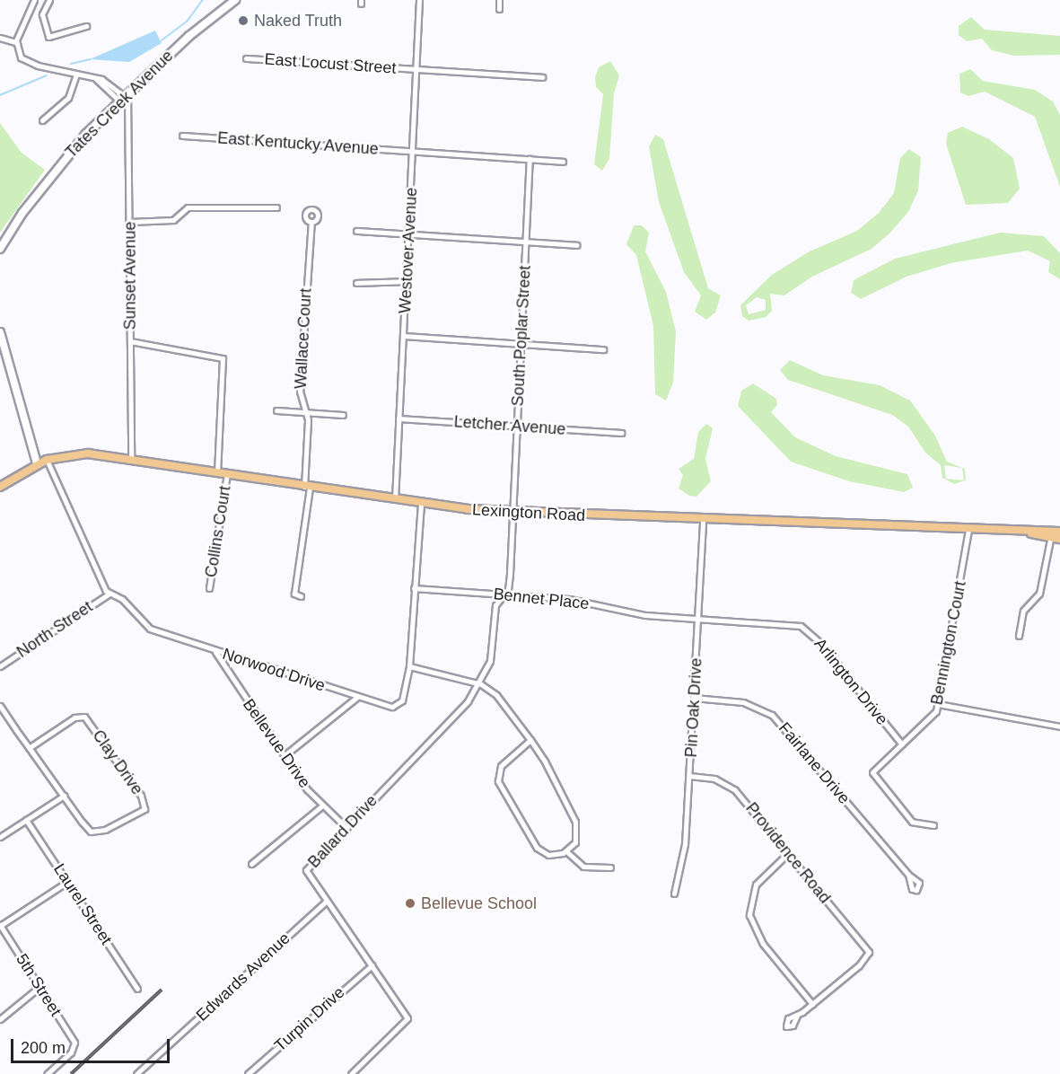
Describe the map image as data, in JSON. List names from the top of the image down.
{
  "streets": {
    "main road": ["Tates Creek Avenue", "Lexington Road"],
    "street": [
      "East Locust Street",
      "East Kentucky Avenue",
      "Westover Avenue",
      "Sunset Avenue",
      "South Poplar Street",
      "Wallace Court",
      "Letcher Avenue",
      "Collins Court",
      "Bennet Place",
      "North Street",
      "Bennington Court",
      "Norwood Drive",
      "Arlington Drive",
      "Pin Oak Drive",
      "Bellevue Drive",
      "Clay Drive",
      "Fairlane Drive",
      "Ballard Drive",
      "Providence Road",
      "Laurel Street",
      "Edwards Avenue",
      "5th Street",
      "Turpin Drive"
    ]
  },
  "crossings": [
    ["East Locust Street", "Westover Avenue"],
    ["Tates Creek Avenue", "Sunset Avenue"],
    ["East Kentucky Avenue", "Westover Avenue"],
    ["East Kentucky Avenue", "South Poplar Street"],
    ["Westover Avenue", "Letcher Avenue"],
    ["Westover Avenue", "Lexington Road"],
    ["Sunset Avenue", "Lexington Road"],
    ["South Poplar Street", "Letcher Avenue"],
    ["South Poplar Street", "Lexington Road"],
    ["South Poplar Street", "Bennet Place"],
    ["South Poplar Street", "Ballard Drive"],
    ["Wallace Court", "Lexington Road"],
    ["Lexington Road", "Collins Court"],
    ["Lexington Road", "Bennington Court"],
    ["Lexington Road", "Norwood Drive"],
    ["Lexington Road", "Pin Oak Drive"],
    ["Bennet Place", "Norwood Drive"],
    ["Bennet Place", "Arlington Drive"],
    ["Bennet Place", "Pin Oak Drive"],
    ["Bennet Place", "Ballard Drive"],
    ["North Street", "Norwood Drive"],
    ["Bennington Court", "Arlington Drive"],
    ["Norwood Drive", "Bellevue Drive"],
    ["Arlington Drive", "Pin Oak Drive"],
    ["Pin Oak Drive", "Fairlane Drive"],
    ["Pin Oak Drive", "Providence Road"],
    ["Bellevue Drive", "Ballard Drive"],
    ["Ballard Drive", "Edwards Avenue"],
    ["Ballard Drive", "Turpin Drive"]
  ],
  "places": ["Naked Truth", "Bellevue School"],
  "scale_bar": "200 m"
}
